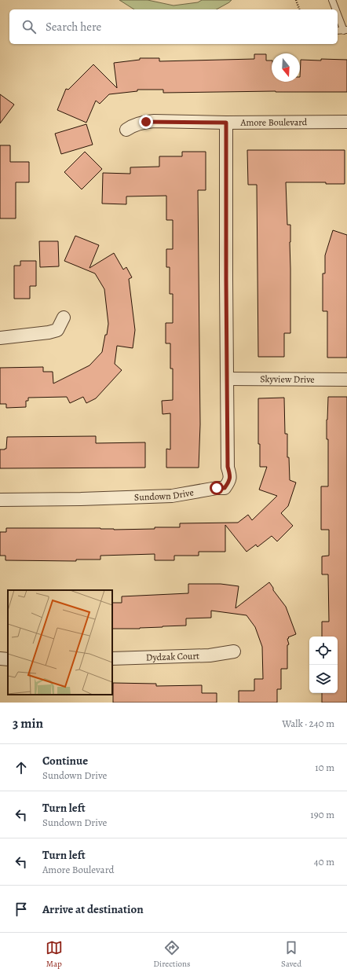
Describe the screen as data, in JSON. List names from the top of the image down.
{
  "streets": {
    "street": [
      "Amore Boulevard",
      "Skyview Drive",
      "Sundown Drive",
      "Dydzak Court"
    ]
  },
  "crossings": [
    ["Amore Boulevard", "Sundown Drive"],
    ["Skyview Drive", "Sundown Drive"]
  ],
  "north": "bottom",
  "page": {
    "search": "Search here",
    "heading": ["3 min", "Walk · 240 m"],
    "list": [
      ["Continue", "Sundown Drive", "10 m"],
      ["Turn left", "Sundown Drive", "190 m"],
      ["Turn left", "Amore Boulevard", "40 m"],
      "Arrive at destination"
    ],
    "nav": ["Map", "Directions", "Saved"]
  }
}
